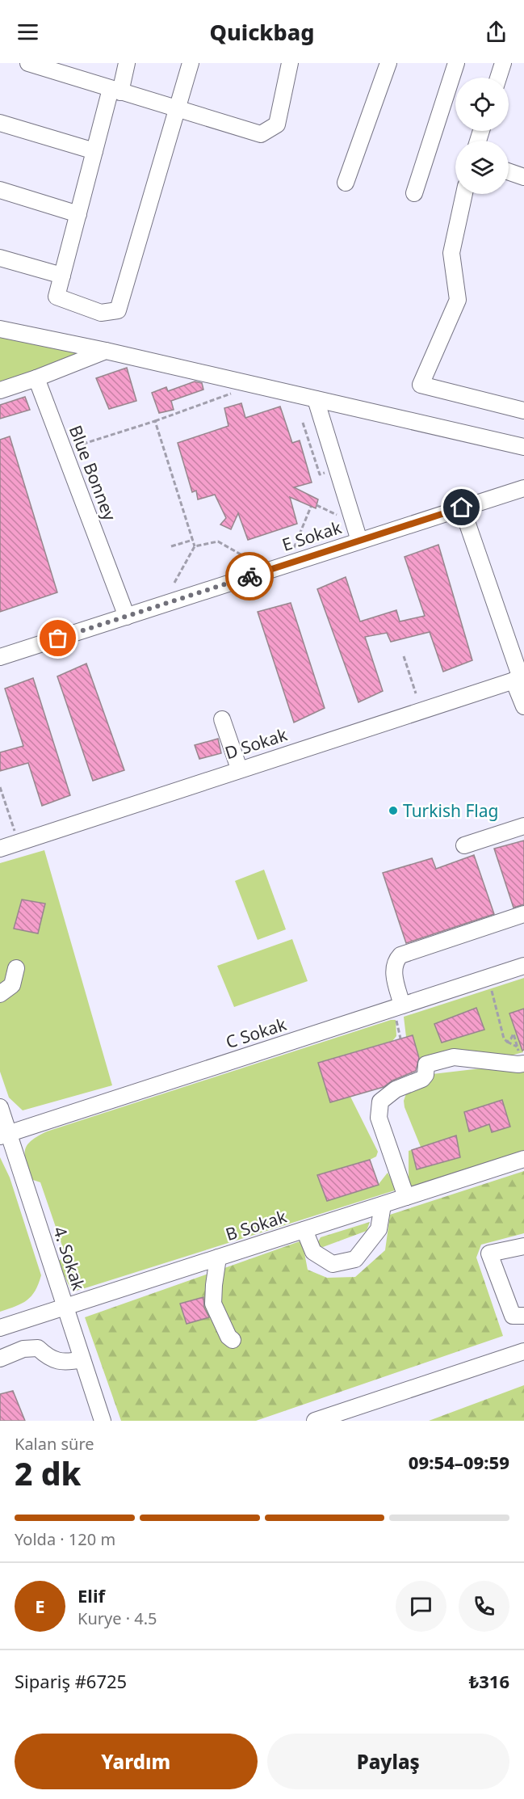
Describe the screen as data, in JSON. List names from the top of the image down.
{
  "streets": {
    "street": [
      "Blue Bonney",
      "E Sokak",
      "D Sokak",
      "C Sokak",
      "B Sokak",
      "4. Sokak"
    ]
  },
  "crossings": [
    ["Blue Bonney", "E Sokak"],
    ["C Sokak", "4. Sokak"],
    ["B Sokak", "4. Sokak"]
  ],
  "places": ["Turkish Flag"],
  "page": {
    "header": "Quickbag",
    "heading": ["2 dk", "Kalan süre", "09:54–09:59"],
    "panel": [
      "Elif",
      "Kurye · 4.5",
      "Sipariş #6725",
      "₺316"
    ],
    "bar": "Yolda · 120 m",
    "round": "E",
    "buttons": ["Yardım", "Paylaş"]
  }
}
